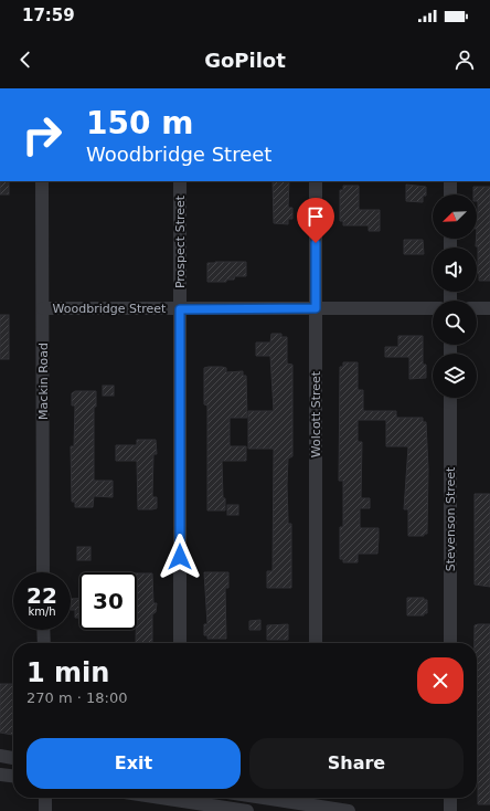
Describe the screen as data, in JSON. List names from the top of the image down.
{
  "streets": {
    "street": [
      "Prospect Street",
      "Woodbridge Street",
      "Mackin Road",
      "Wolcott Street",
      "Stevenson Street"
    ]
  },
  "crossings": [
    ["Prospect Street", "Woodbridge Street"],
    ["Woodbridge Street", "Mackin Road"],
    ["Woodbridge Street", "Wolcott Street"]
  ],
  "north": "bottom left",
  "page": {
    "status": "17:59",
    "header": "GoPilot",
    "turn": ["150 m", "Woodbridge Street"],
    "speed": "22 km/h",
    "limit": "30",
    "heading": ["1 min", "270 m · 18:00"],
    "buttons": ["Exit", "Share"]
  }
}
